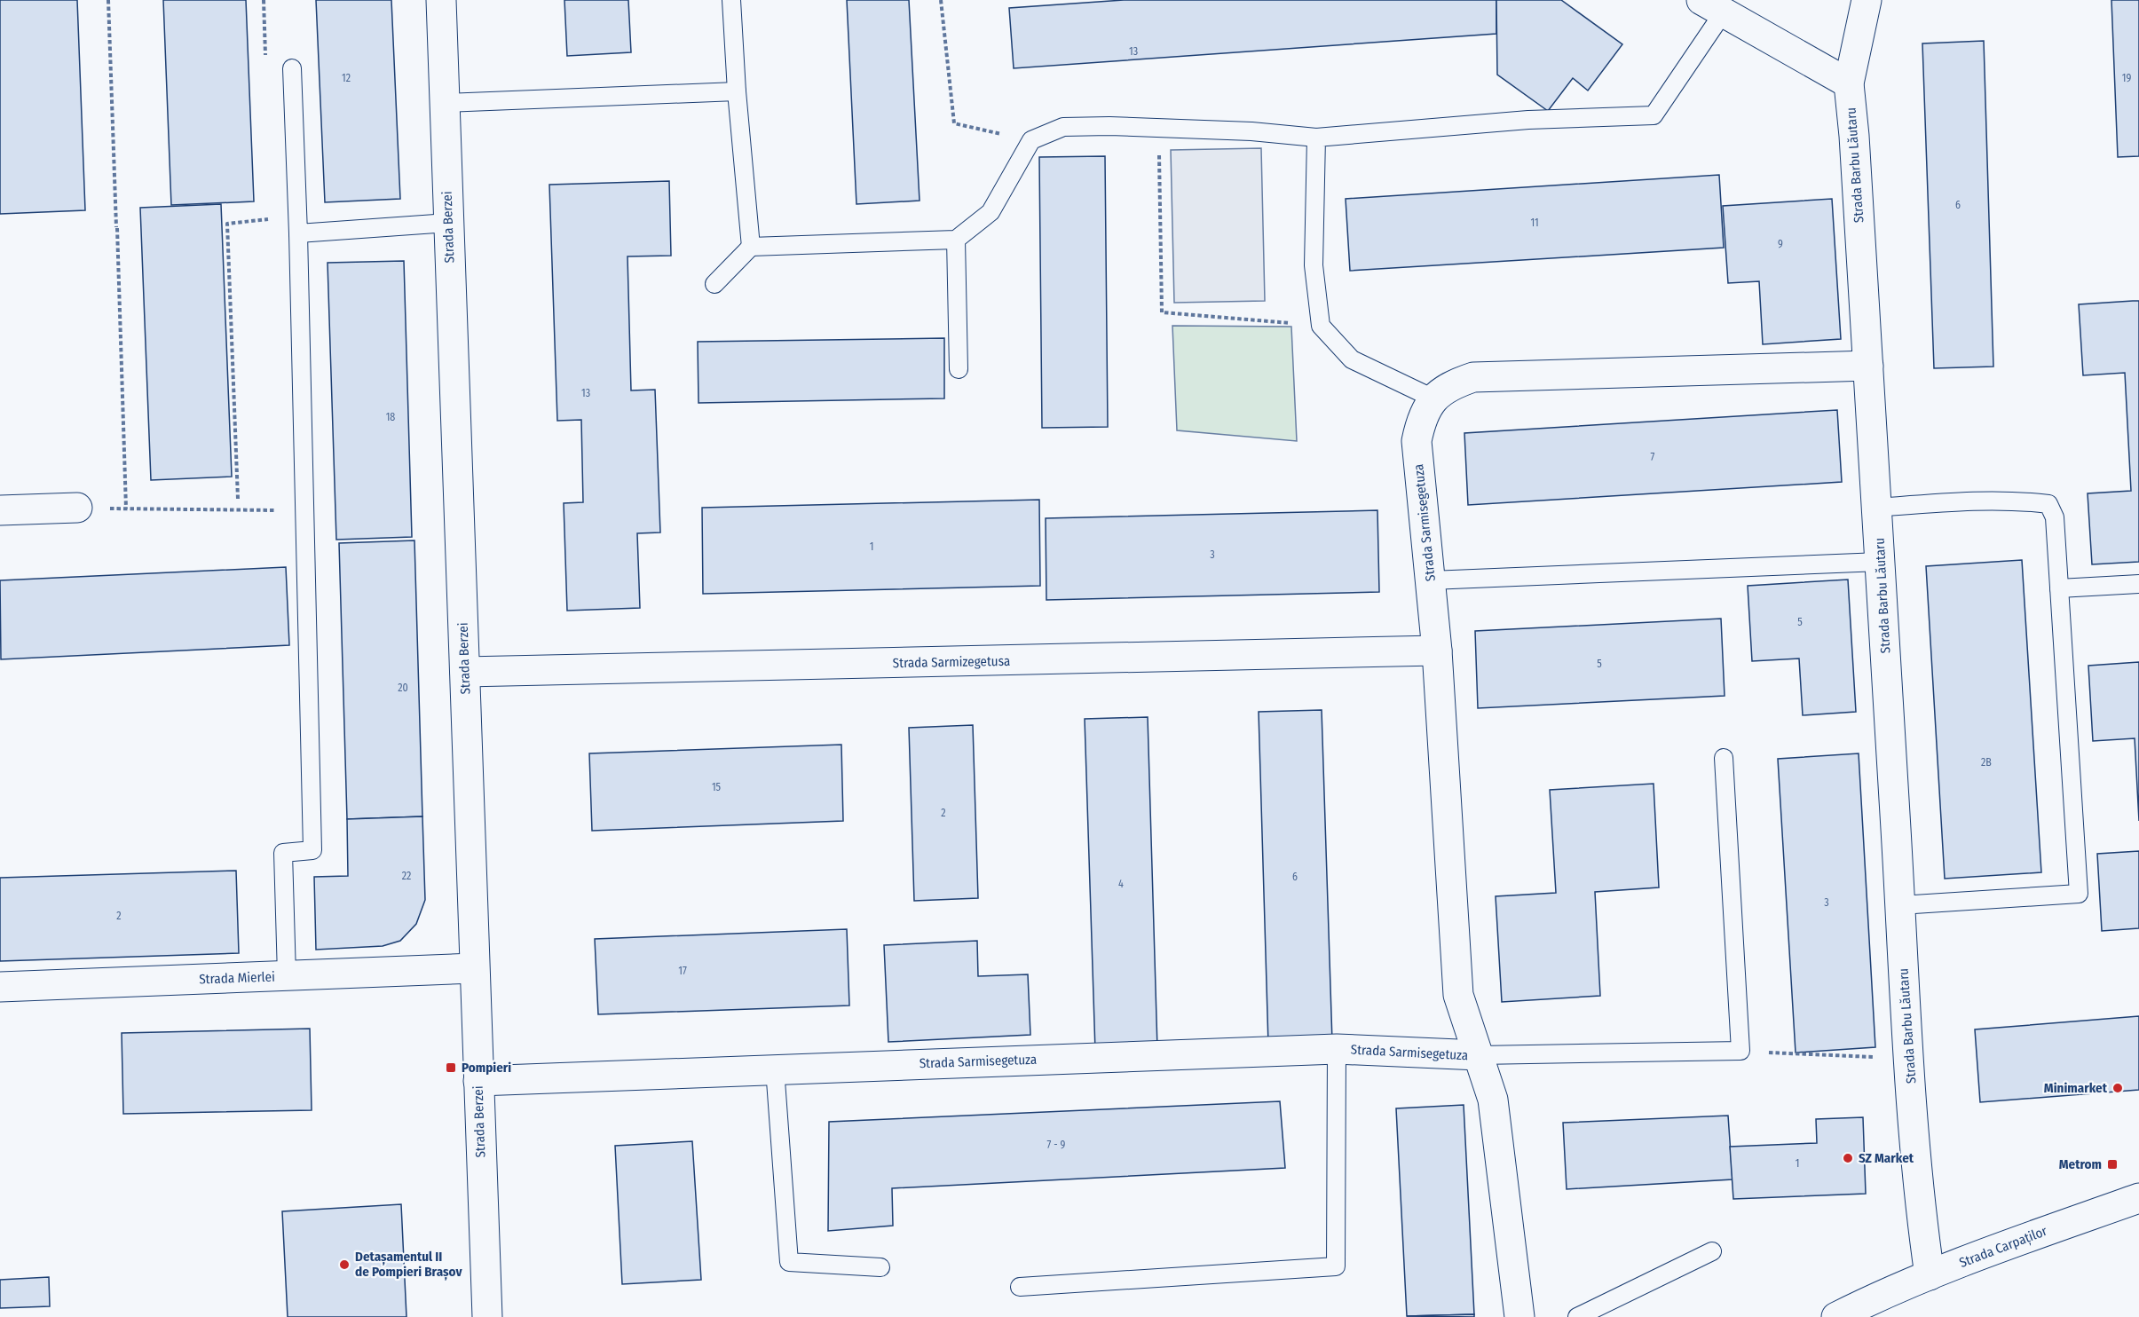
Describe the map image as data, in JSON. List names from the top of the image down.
{
  "streets": {
    "street": [
      "Strada Barbu Lăutaru",
      "Strada Berzei",
      "Strada Sarmisegetuza",
      "Strada Sarmizegetusa",
      "Strada Mierlei",
      "Strada Carpaților"
    ]
  },
  "crossings": [
    ["Strada Barbu Lăutaru", "Strada Carpaților"],
    ["Strada Berzei", "Strada Sarmisegetuza"],
    ["Strada Berzei", "Strada Sarmizegetusa"],
    ["Strada Berzei", "Strada Mierlei"],
    ["Strada Sarmisegetuza", "Strada Sarmizegetusa"]
  ],
  "places": {
    "transit": ["Pompieri", "Metrom"],
    "other": ["Minimarket", "SZ Market", "Detașamentul II de Pompieri Brașov"]
  },
  "house_numbers": [
    "13",
    "12",
    "19",
    "6",
    "11",
    "9",
    "13",
    "18",
    "7",
    "1",
    "3",
    "5",
    "5",
    "20",
    "2B",
    "15",
    "2",
    "22",
    "6",
    "4",
    "3",
    "2",
    "17",
    "7 - 9",
    "1"
  ]
}
